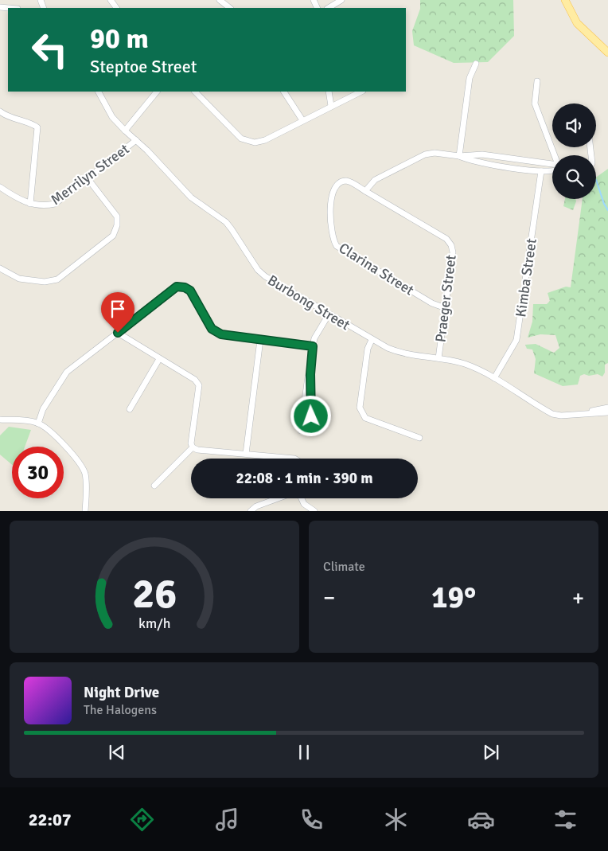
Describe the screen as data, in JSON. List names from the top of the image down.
{
  "streets": {
    "street": [
      "Merrilyn Street",
      "Clarina Street",
      "Kimba Street",
      "Praeger Street",
      "Burbong Street"
    ]
  },
  "crossings": [
    ["Merrilyn Street", "Burbong Street"],
    ["Clarina Street", "Praeger Street"],
    ["Kimba Street", "Burbong Street"],
    ["Praeger Street", "Burbong Street"]
  ],
  "page": {
    "turn": ["90 m", "Steptoe Street"],
    "limit": "30",
    "trip": "22:08 · 1 min · 390 m",
    "tile": "Climate",
    "heat": ["−", "19°", "+"],
    "song": ["Night Drive", "The Halogens"],
    "tabs": "22:07",
    "gauge": ["26", "km/h"]
  }
}
